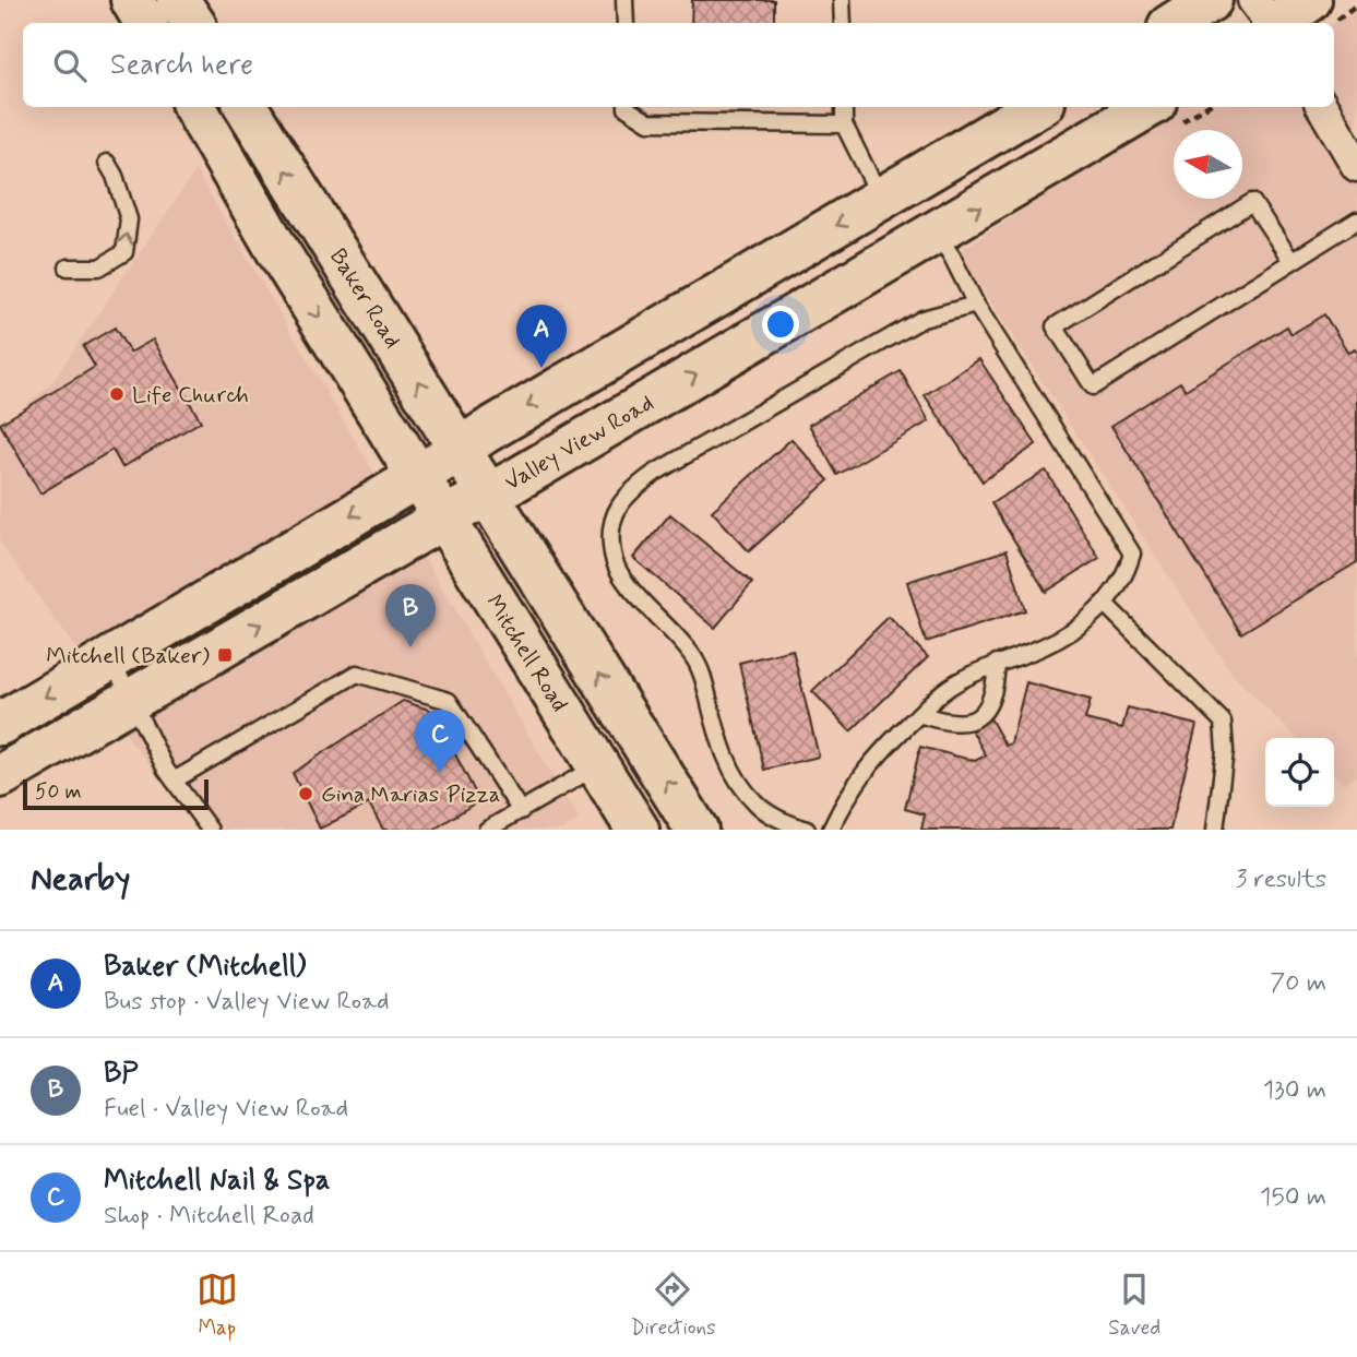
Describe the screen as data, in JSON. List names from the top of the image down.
{
  "streets": {
    "main road": ["Baker Road", "Valley View Road", "Mitchell Road"]
  },
  "crossings": [
    ["Baker Road", "Valley View Road"],
    ["Valley View Road", "Mitchell Road"]
  ],
  "places": {
    "other": ["Life Church", "Gina Marias Pizza"],
    "transit": ["Mitchell (Baker)"]
  },
  "scale_bar": "50 m",
  "north": "left",
  "page": {
    "search": "Search here",
    "pins": ["A", "B", "C"],
    "scale": "50 m",
    "heading": ["Nearby", "3 results"],
    "list": [
      {
        "mark": "A",
        "name": "Baker (Mitchell)",
        "note": "Bus stop · Valley View Road",
        "value": "70 m"
      },
      {
        "mark": "B",
        "name": "BP",
        "note": "Fuel · Valley View Road",
        "value": "130 m"
      },
      {
        "mark": "C",
        "name": "Mitchell Nail & Spa",
        "note": "Shop · Mitchell Road",
        "value": "150 m"
      }
    ],
    "nav": ["Map", "Directions", "Saved"]
  }
}
